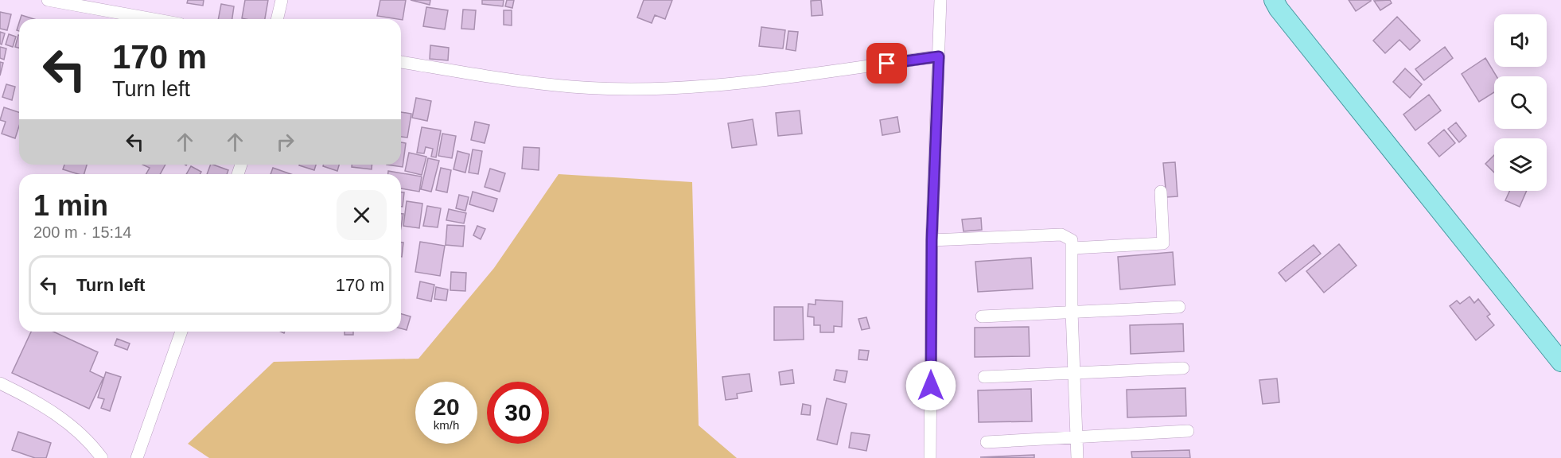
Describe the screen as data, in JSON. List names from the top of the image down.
{
  "page": {
    "turn": ["170 m", "Turn left"],
    "heading": ["1 min", "200 m · 15:14"],
    "list": [
      {
        "name": "Turn left",
        "value": "170 m"
      }
    ],
    "speed": "20 km/h",
    "limit": "30"
  }
}
